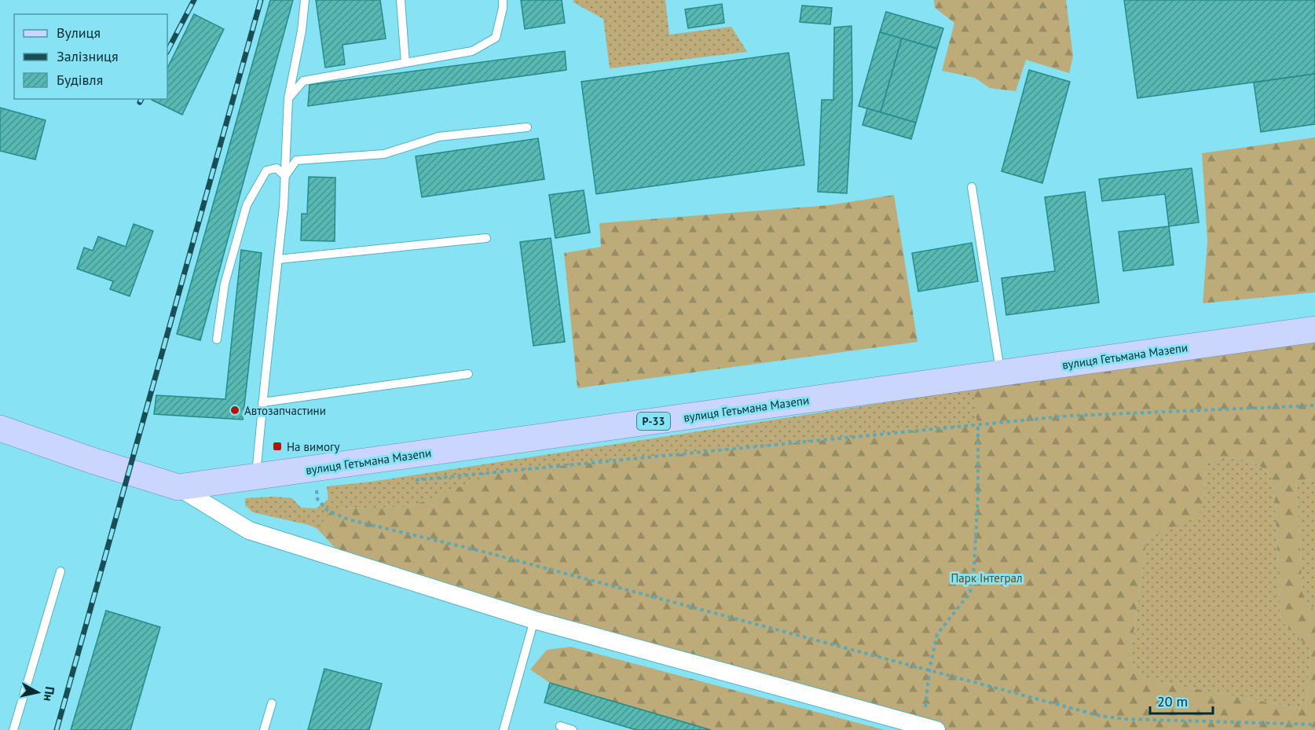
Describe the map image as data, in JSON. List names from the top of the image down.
{
  "streets": {
    "main road": ["вулиця Гетьмана Мазепи", "Р-33"]
  },
  "parks": ["Парк Інтеграл"],
  "places": {
    "other": ["Автозапчастини"],
    "transit": ["На вимогу"]
  },
  "legend": ["Вулиця", "Залізниця", "Будівля"],
  "scale_bar": "20 m",
  "north": "right"
}
